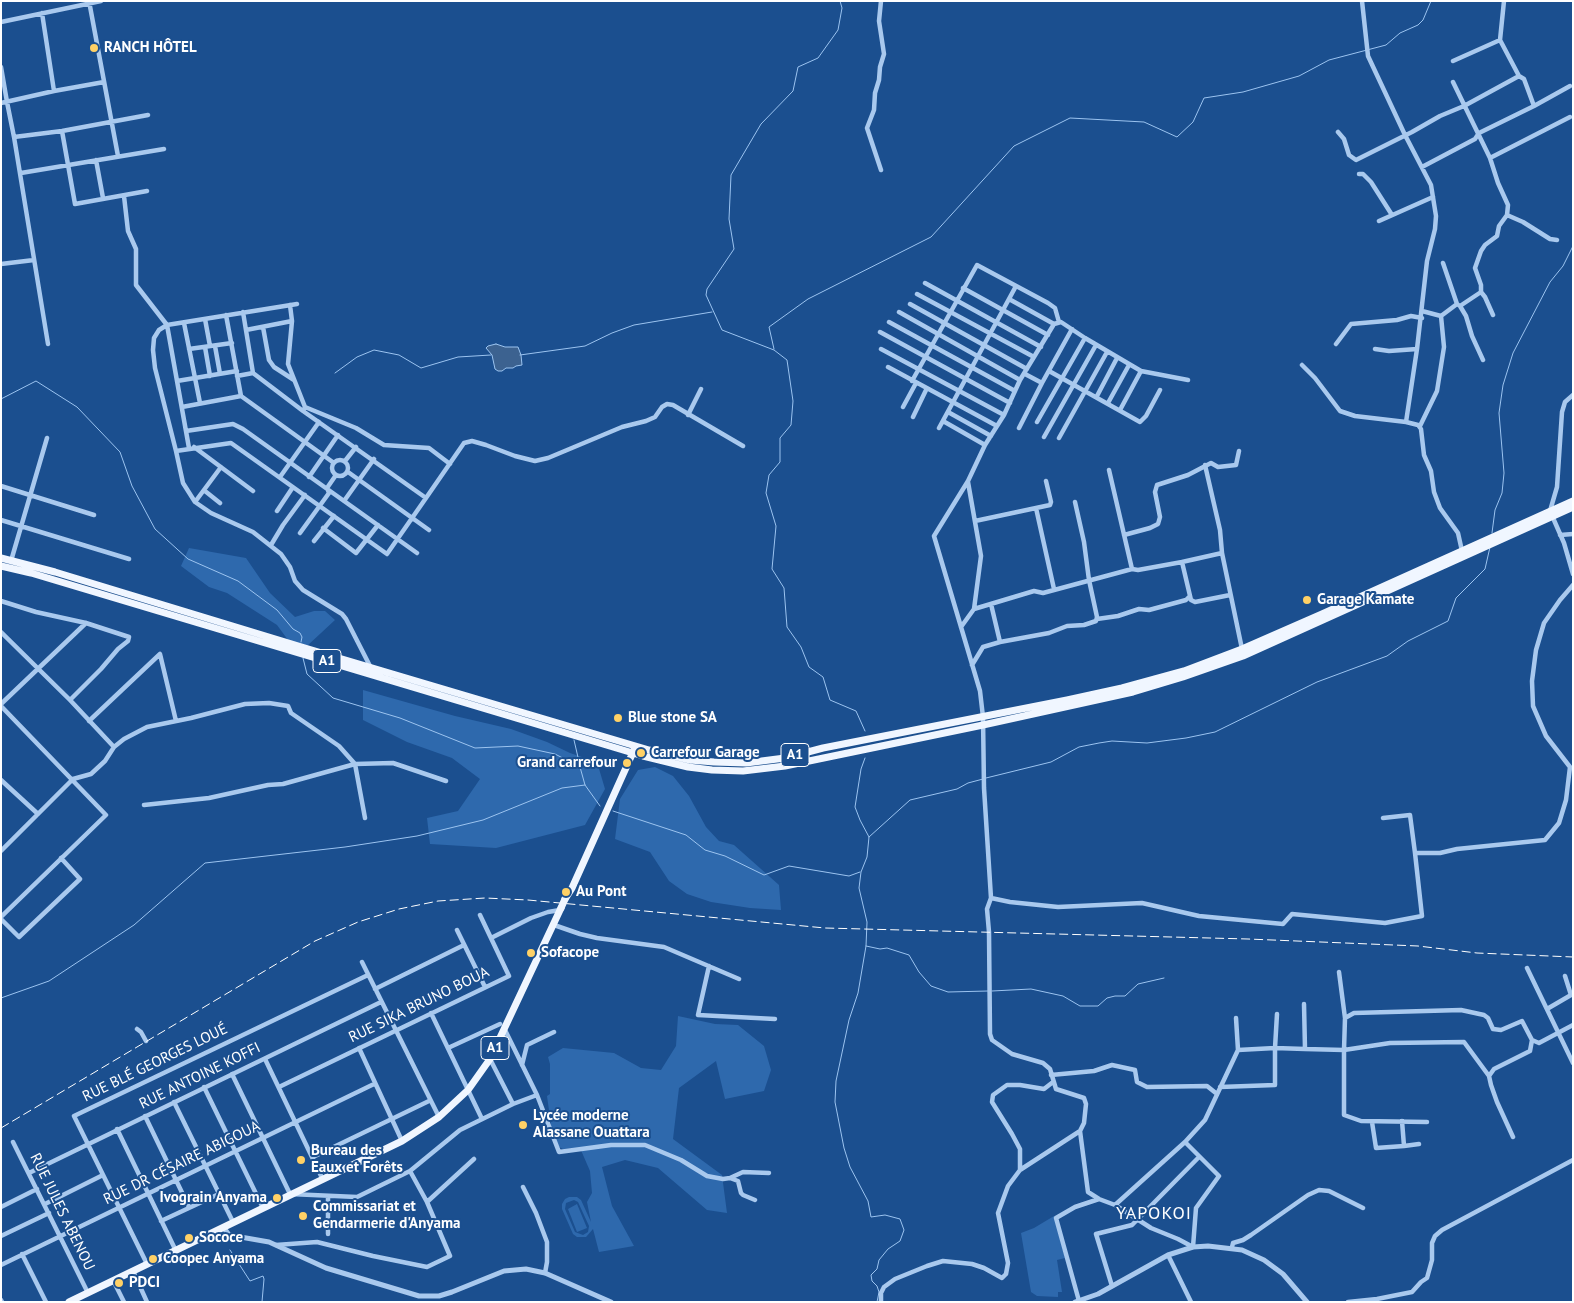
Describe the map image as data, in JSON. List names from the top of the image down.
{
  "streets": {
    "main road": ["A1"],
    "street": [
      "RUE SIKA BRUNO BOUA",
      "RUE BLÉ GEORGES LOUÉ",
      "RUE ANTOINE KOFFI",
      "RUE DR CÉSAIRE ABIGOUA",
      "RUE JULES ABENOU"
    ]
  },
  "crossings": [
    ["A1", "RUE BLÉ GEORGES LOUÉ"],
    ["A1", "RUE JULES ABENOU"],
    ["RUE BLÉ GEORGES LOUÉ", "RUE ANTOINE KOFFI"],
    ["RUE BLÉ GEORGES LOUÉ", "RUE DR CÉSAIRE ABIGOUA"],
    ["RUE ANTOINE KOFFI", "RUE JULES ABENOU"],
    ["RUE DR CÉSAIRE ABIGOUA", "RUE JULES ABENOU"]
  ],
  "districts": ["YAPOKOI"],
  "places": [
    "RANCH HÔTEL",
    "Garage Kamate",
    "Blue stone SA",
    "Carrefour Garage",
    "Grand carrefour",
    "Au Pont",
    "Sofacope",
    "Lycée moderne Alassane Ouattara",
    "Bureau des Eaux et Forêts",
    "Ivograin Anyama",
    "Commissariat et Gendarmerie d'Anyama",
    "Sococe",
    "Coopec Anyama",
    "PDCI"
  ]
}
